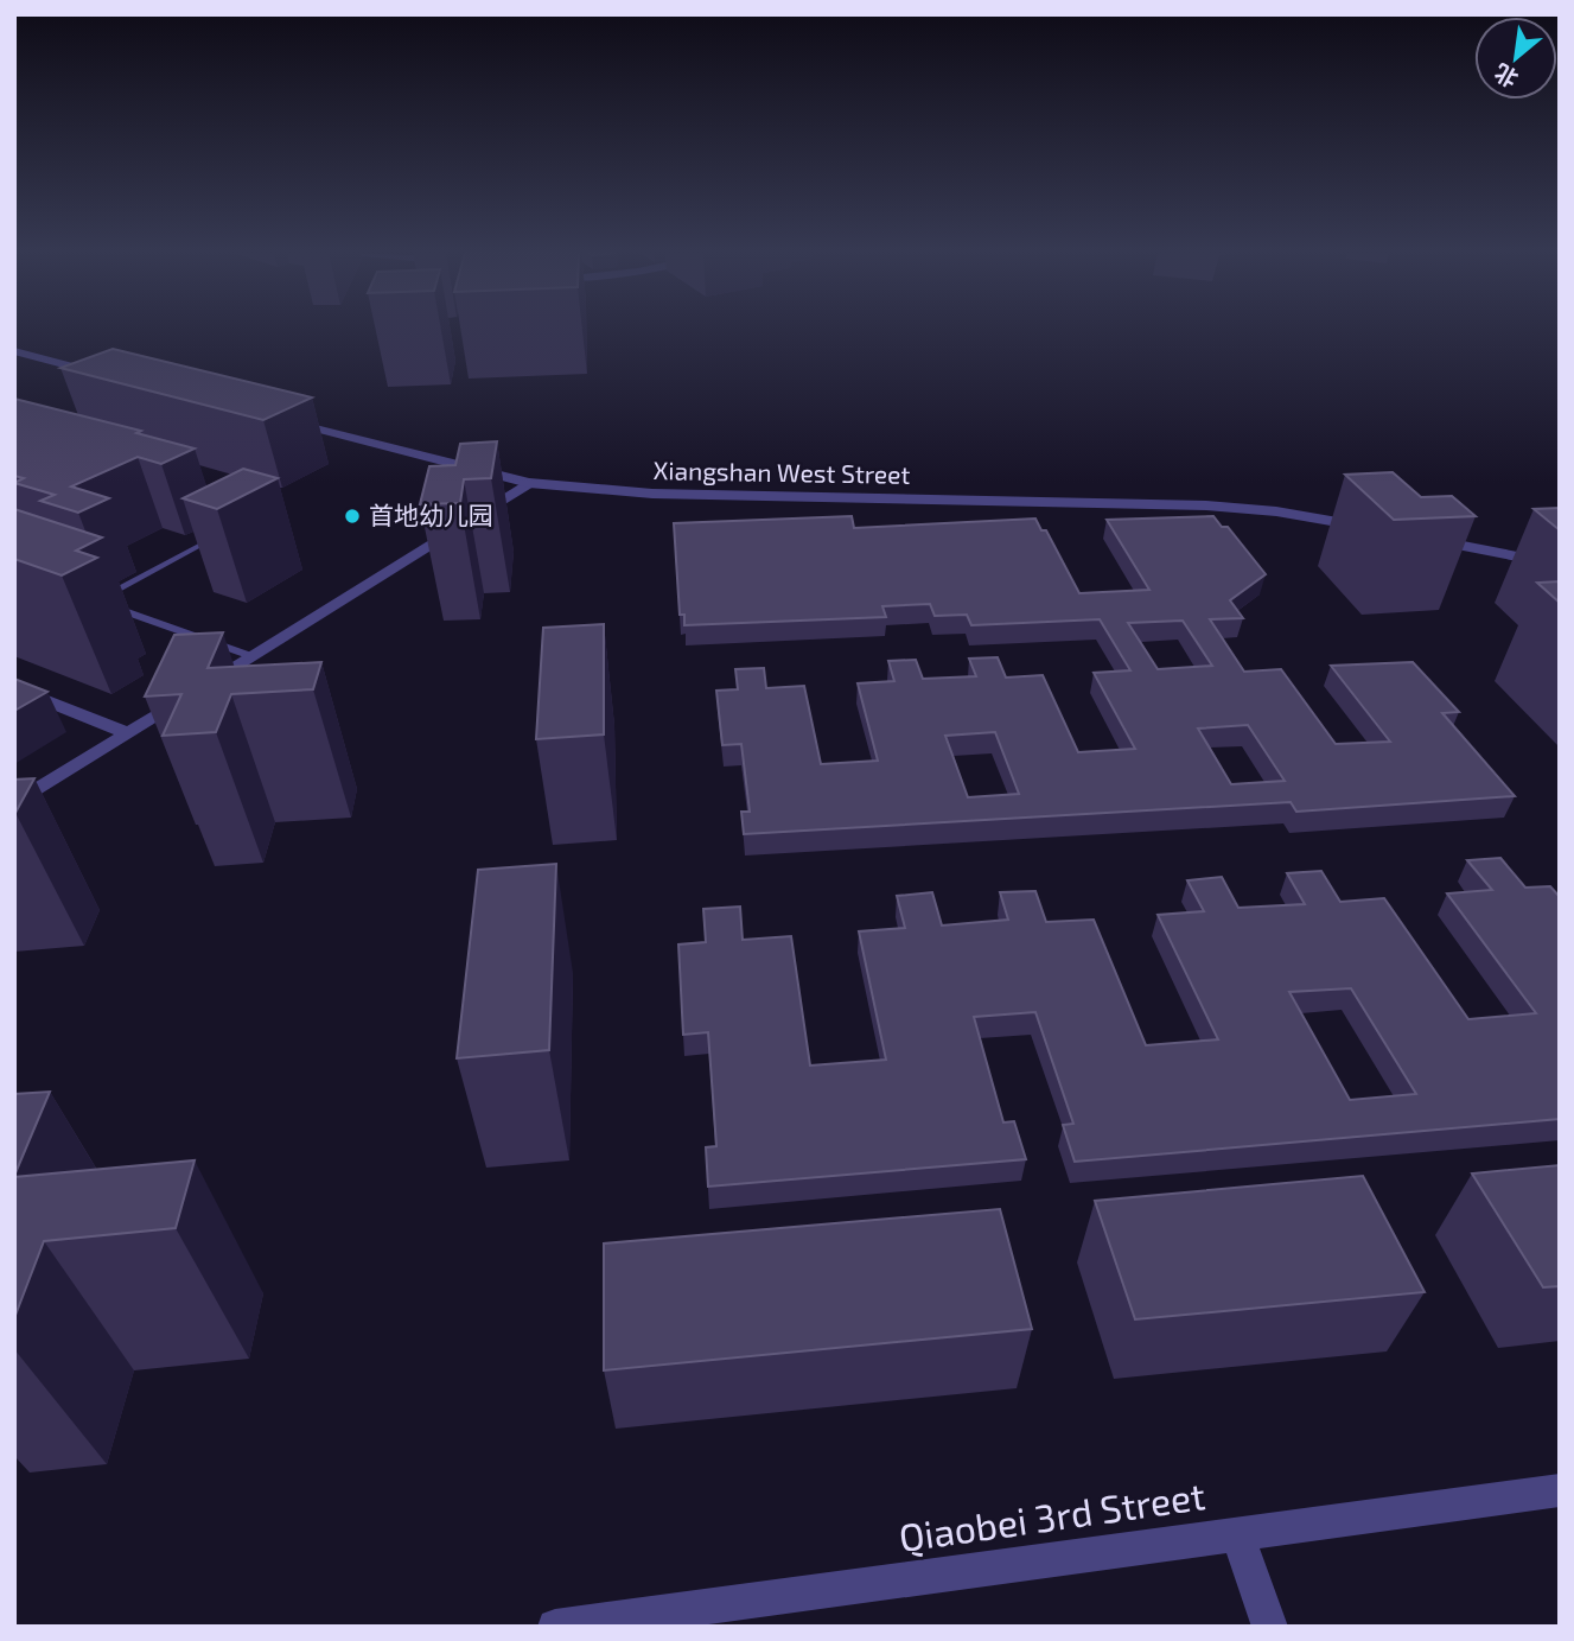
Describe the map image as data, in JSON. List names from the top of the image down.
{
  "streets": {
    "street": ["Xiangshan West Street", "Qiaobei 3rd Street"]
  },
  "places": ["首地幼儿园"],
  "north": "bottom left"
}
